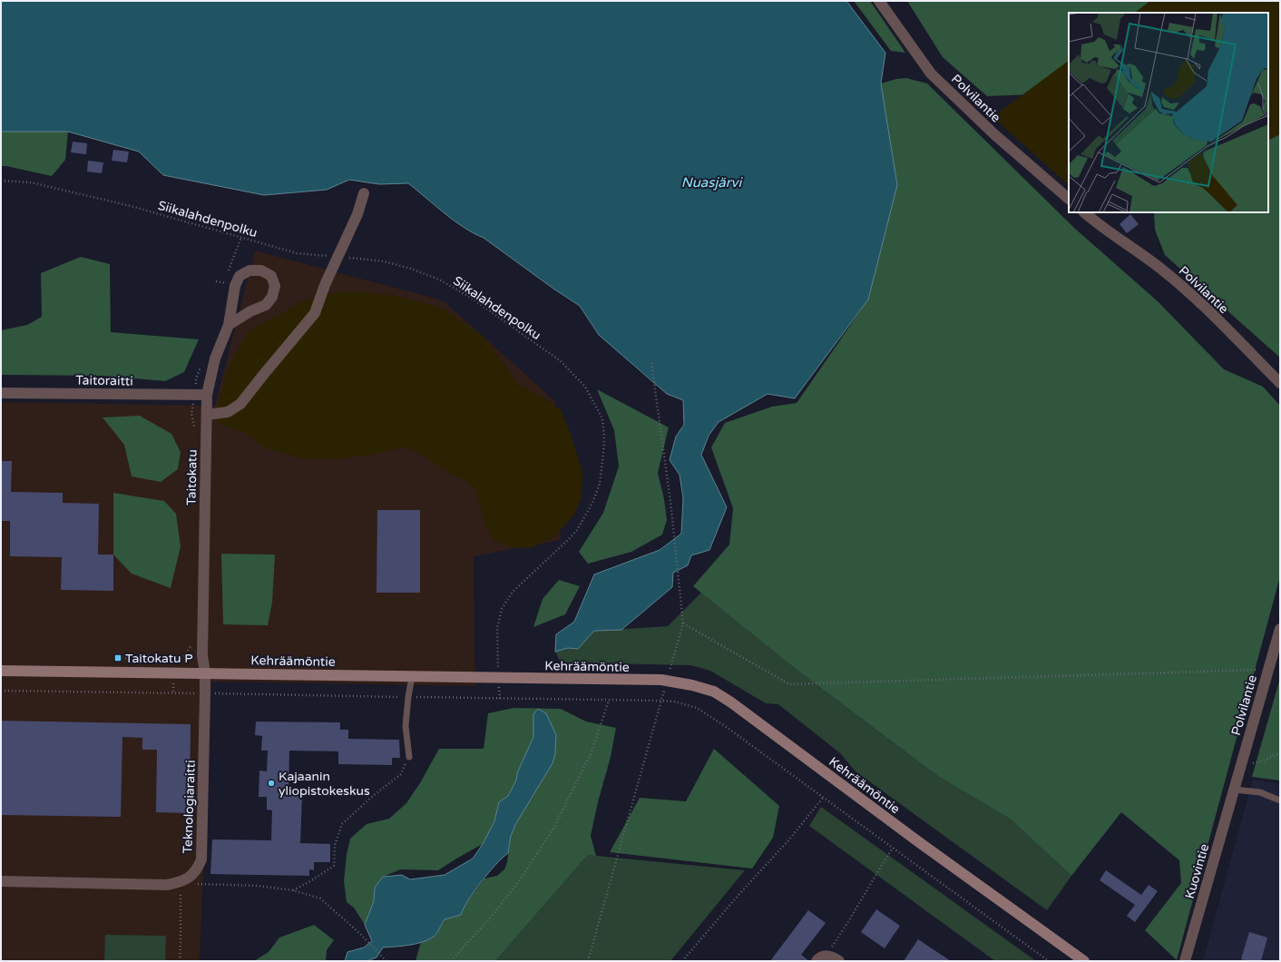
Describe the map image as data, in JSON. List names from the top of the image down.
{
  "streets": {
    "street": [
      "Polvilantie",
      "Taitoraitti",
      "Taitokatu",
      "Kehräämöntie",
      "Teknologiaraitti",
      "Kuovintie"
    ],
    "path": ["Siikalahdenpolku"]
  },
  "crossings": [
    ["Polvilantie", "Kuovintie"],
    ["Siikalahdenpolku", "Kehräämöntie"],
    ["Taitoraitti", "Taitokatu"],
    ["Taitokatu", "Kehräämöntie"],
    ["Taitokatu", "Teknologiaraitti"],
    ["Kehräämöntie", "Teknologiaraitti"]
  ],
  "water": ["Nuasjärvi"],
  "places": {
    "transit": ["Taitokatu P"],
    "other": ["Kajaanin yliopistokeskus"]
  }
}
